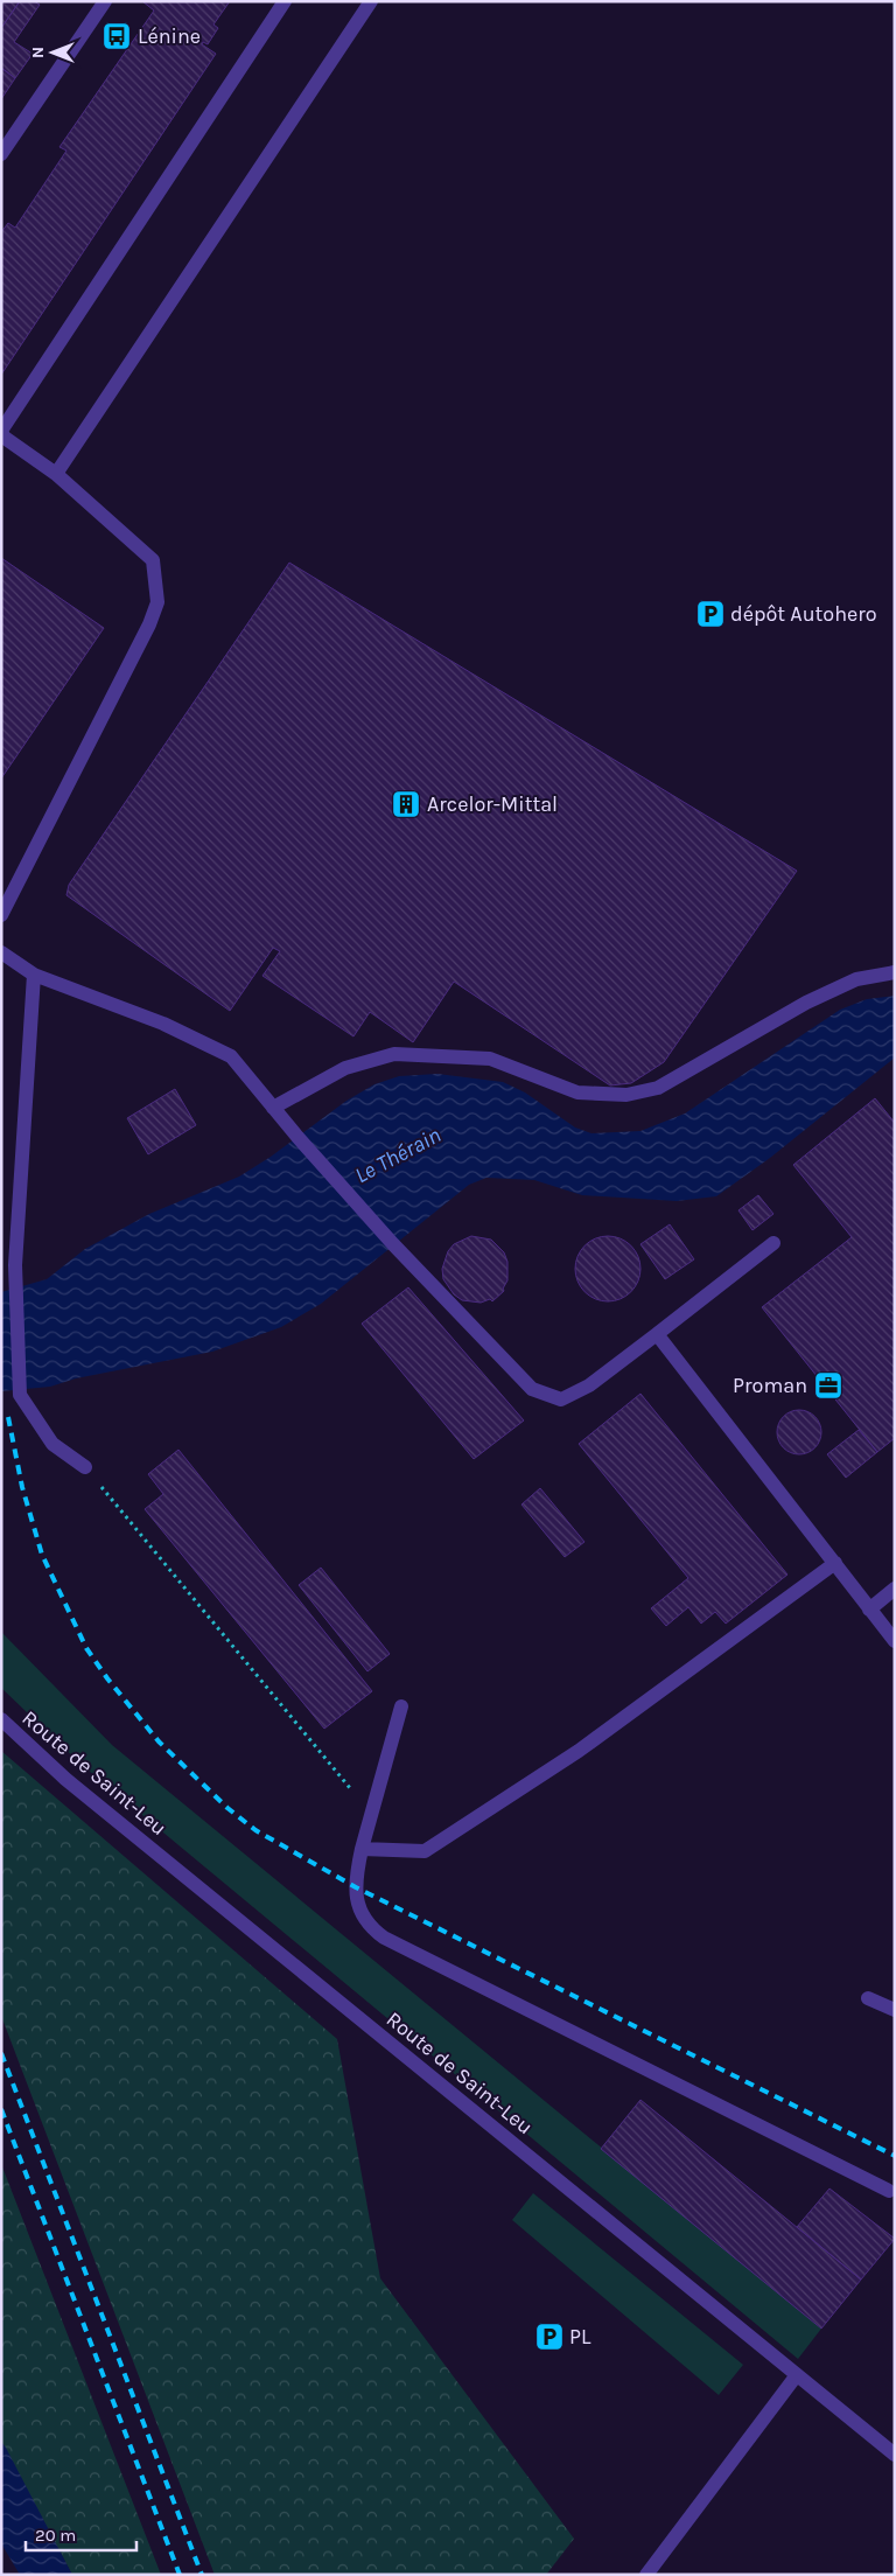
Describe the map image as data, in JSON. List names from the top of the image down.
{
  "streets": {
    "street": ["Route de Saint-Leu"]
  },
  "water": ["Le Thérain"],
  "places": {
    "bus stop": ["Lénine"],
    "parking": ["dépôt Autohero", "PL"],
    "building": ["Arcelor-Mittal"],
    "office": ["Proman"]
  },
  "scale_bar": "20 m",
  "north": "left"
}
